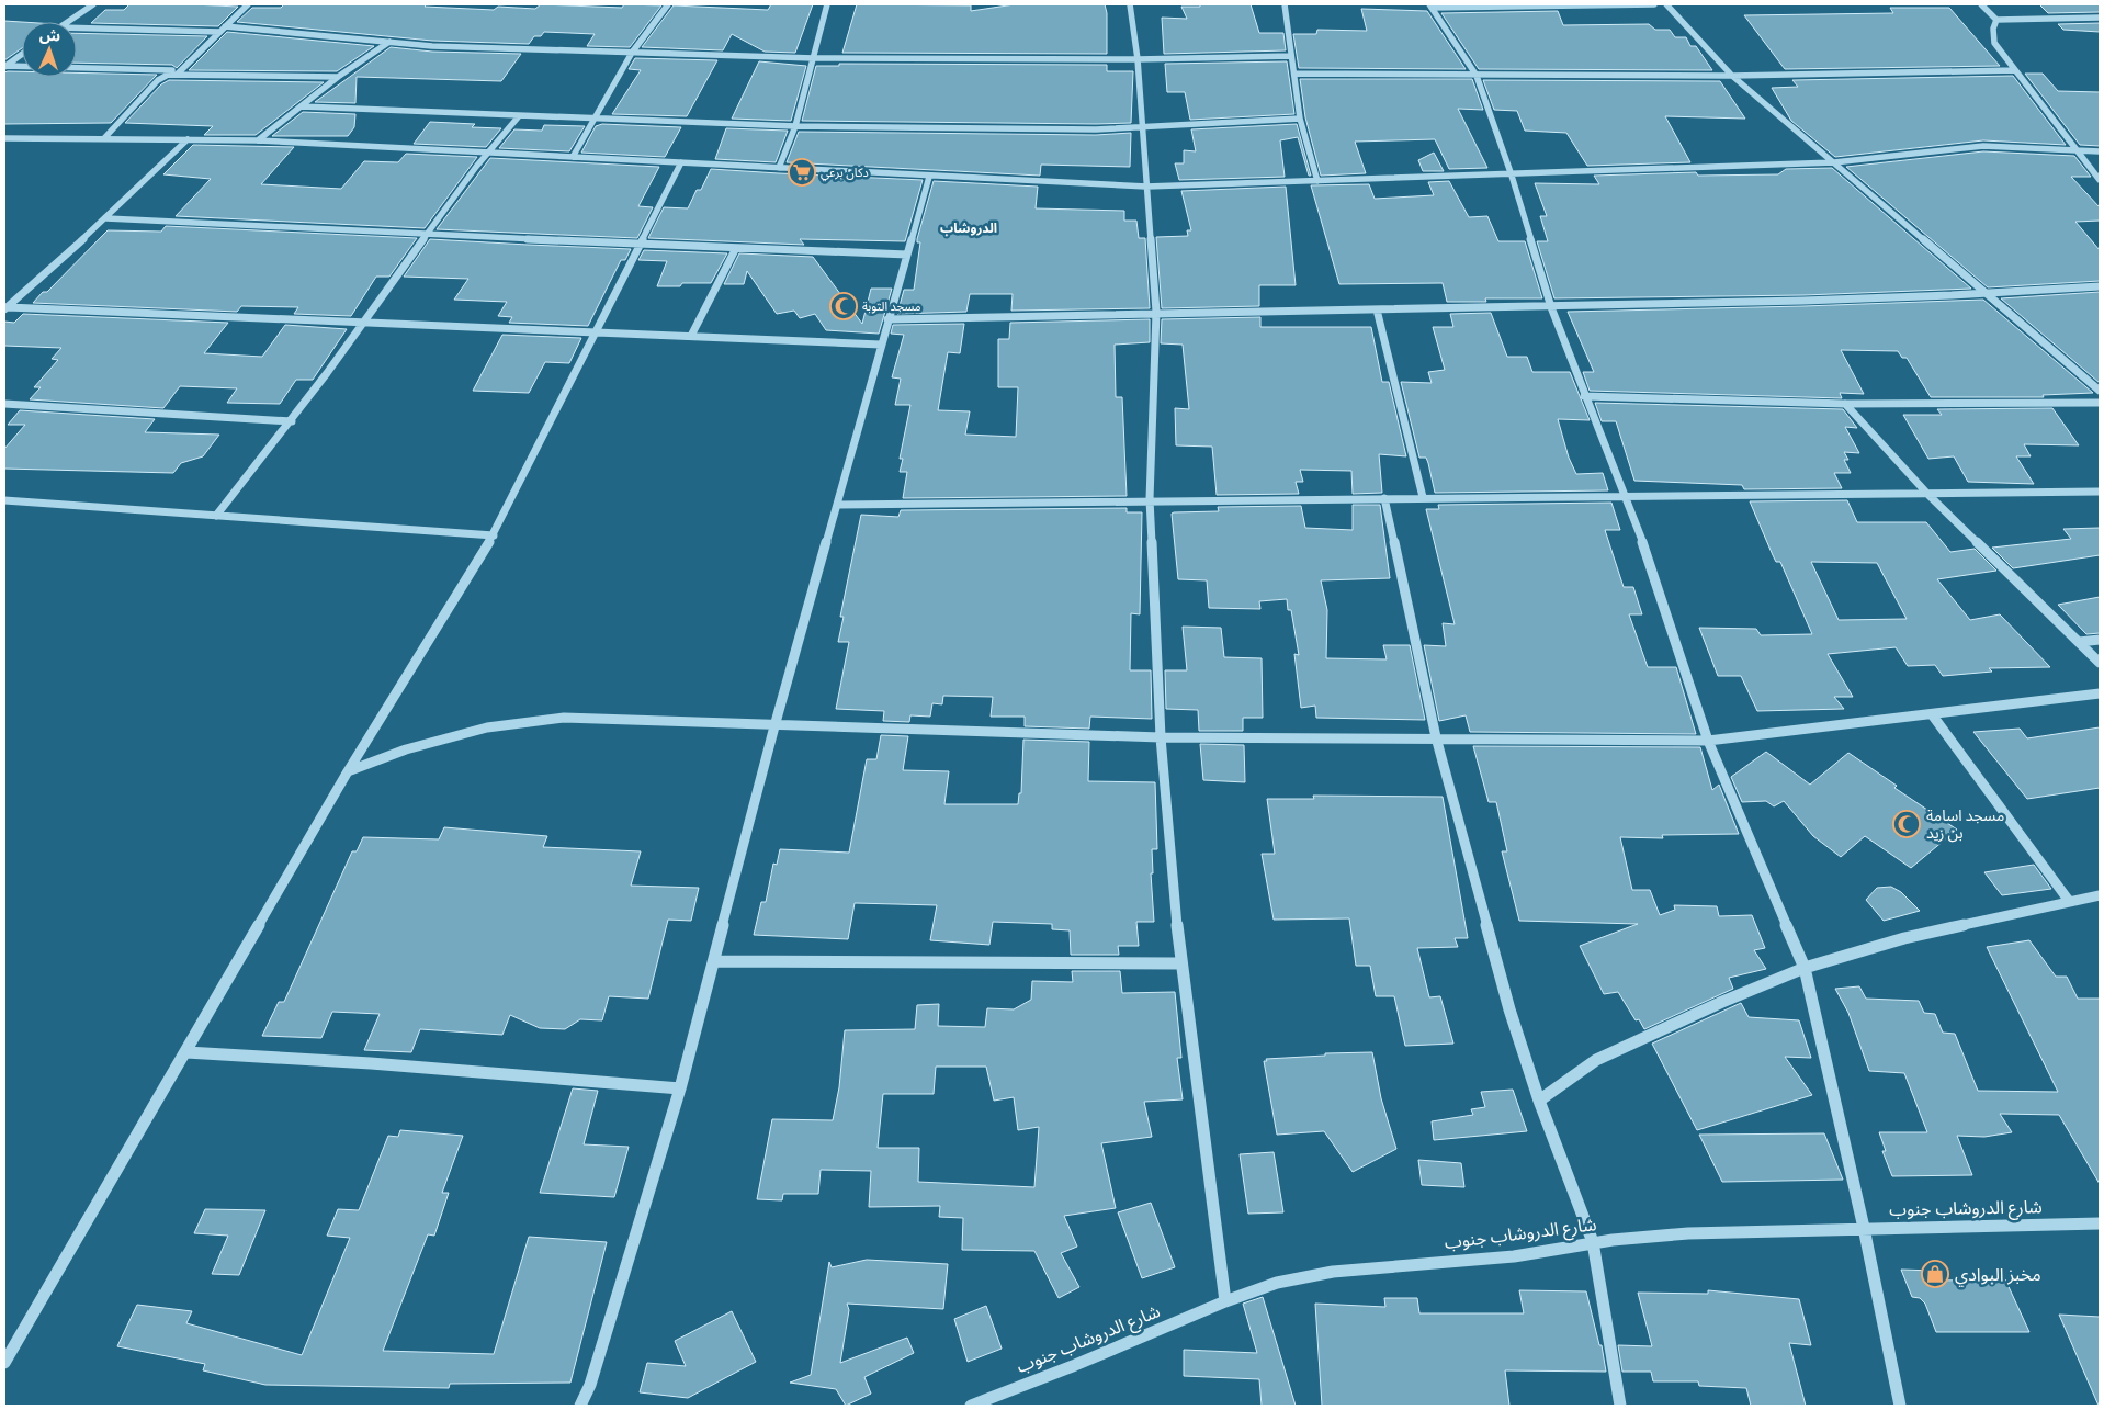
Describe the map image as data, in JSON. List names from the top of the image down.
{
  "streets": {
    "street": ["شارع الدروشاب جنوب"]
  },
  "districts": ["الدروشاب"],
  "places": {
    "supermarket": ["دكان برعي"],
    "mosque": ["مسجد التوبة", "مسجد اسامة بن زيد"],
    "shop": ["مخبز البوادي"]
  },
  "north": "top"
}
